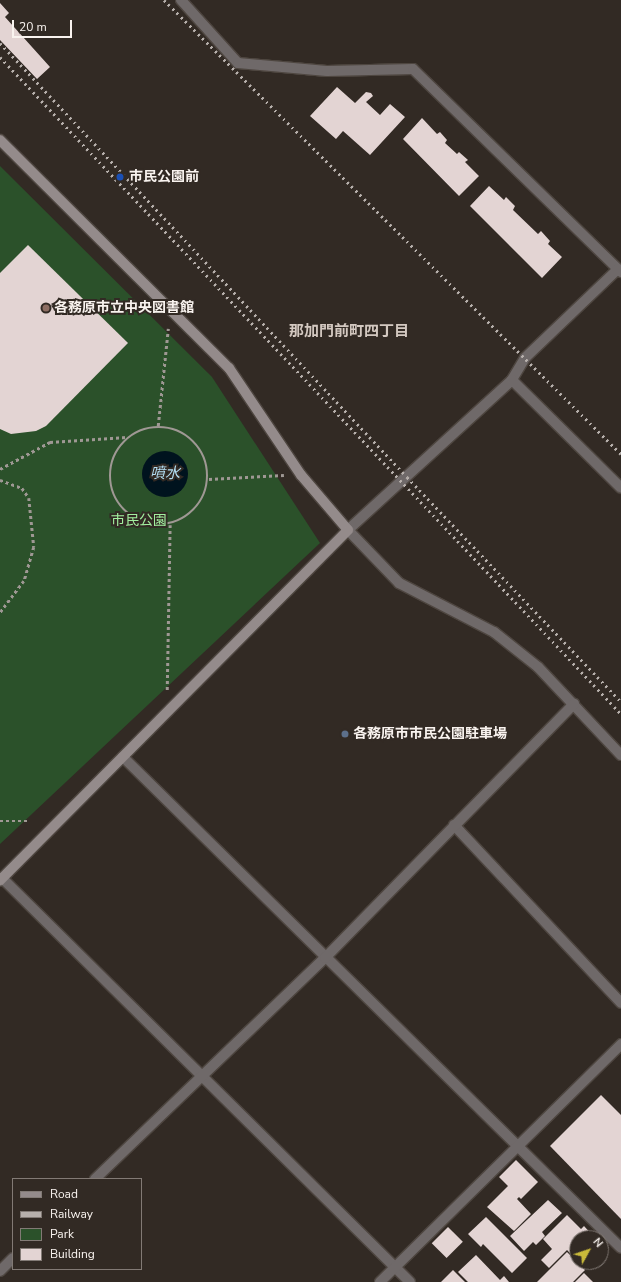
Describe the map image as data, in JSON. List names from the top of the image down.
{
  "districts": ["那加門前町四丁目"],
  "water": ["噴水"],
  "parks": ["市民公園"],
  "places": ["市民公園前", "各務原市立中央図書館", "各務原市市民公園駐車場"],
  "legend": [
    "Road",
    "Railway",
    "Park",
    "Building"
  ],
  "scale_bar": "20 m",
  "north": "top right"
}
